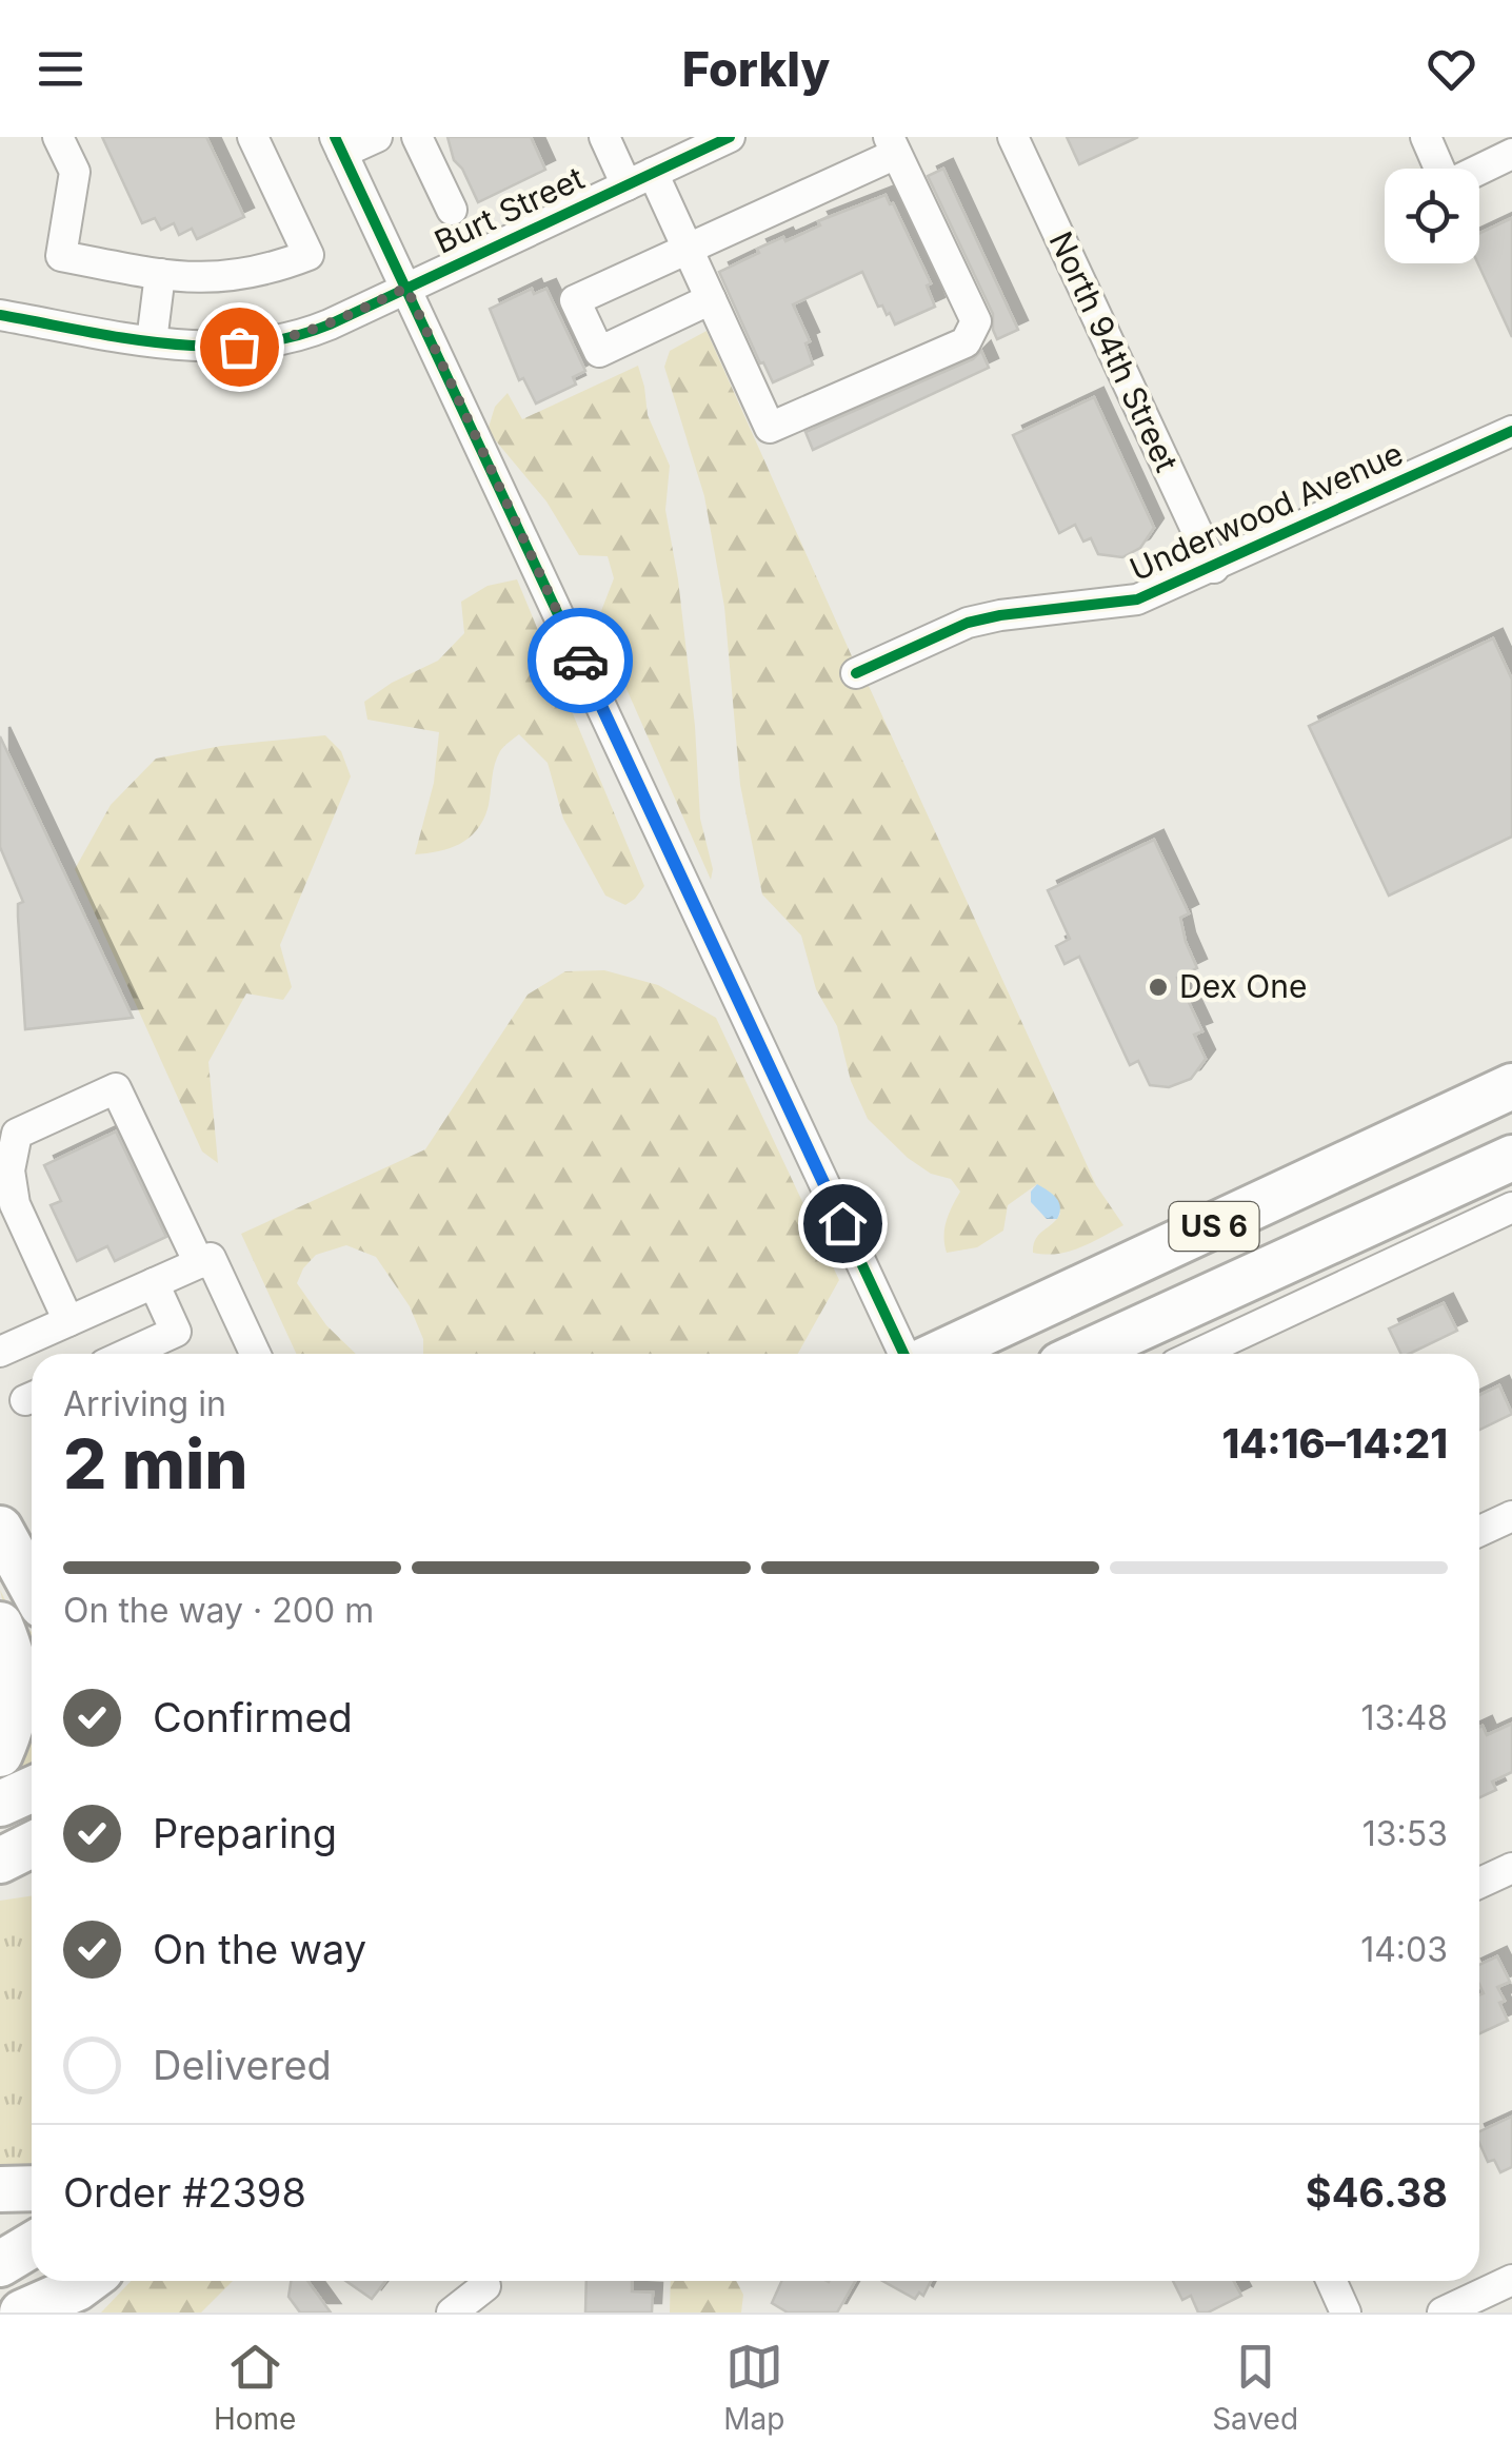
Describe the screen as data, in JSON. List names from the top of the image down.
{
  "streets": {
    "highway": ["US 6"],
    "street": ["Burt Street", "North 94th Street", "Underwood Avenue"]
  },
  "crossings": [
    ["North 94th Street", "Underwood Avenue"]
  ],
  "places": ["Dex One"],
  "page": {
    "header": "Forkly",
    "heading": ["2 min", "Arriving in", "14:16–14:21"],
    "panel": ["Order #2398", "$46.38"],
    "bar": "On the way · 200 m",
    "list": [
      ["Confirmed", "13:48"],
      ["Preparing", "13:53"],
      ["On the way", "14:03"],
      "Delivered"
    ],
    "tabs": ["Home", "Map", "Saved"]
  }
}
